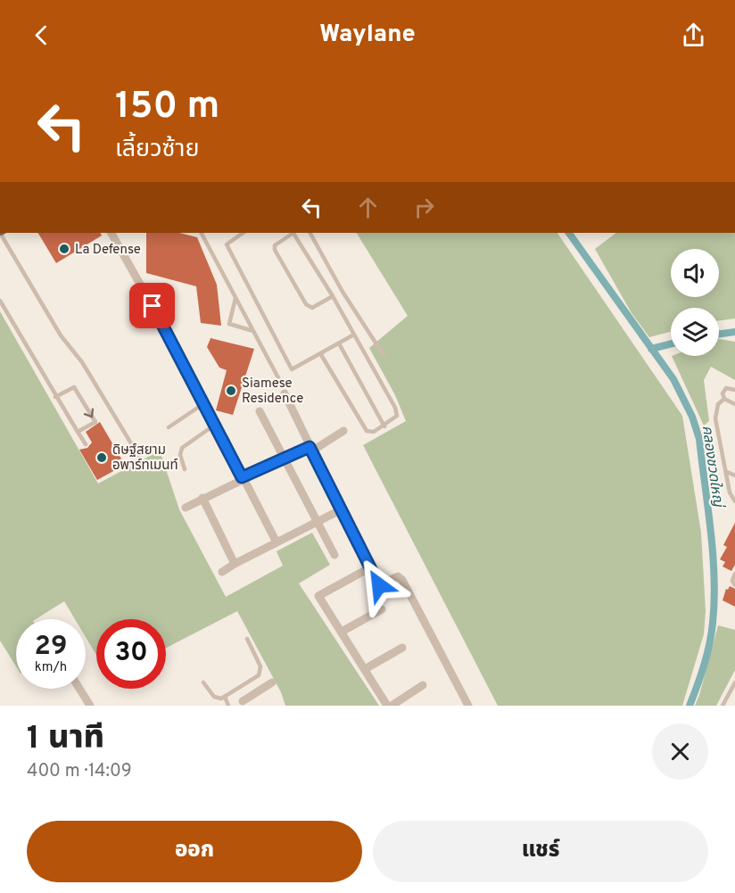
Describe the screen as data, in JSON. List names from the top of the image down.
{
  "water": ["คลองชวดใหญ่"],
  "places": ["La Defense", "Siamese Residence", "ดิษฐ์สยาม อพาร์ทเมนท์"],
  "page": {
    "header": "Waylane",
    "turn": ["150 m", "เลี้ยวซ้าย"],
    "speed": "29 km/h",
    "limit": "30",
    "heading": ["1 นาที", "400 m · 14:09"],
    "buttons": ["ออก", "แชร์"]
  }
}
